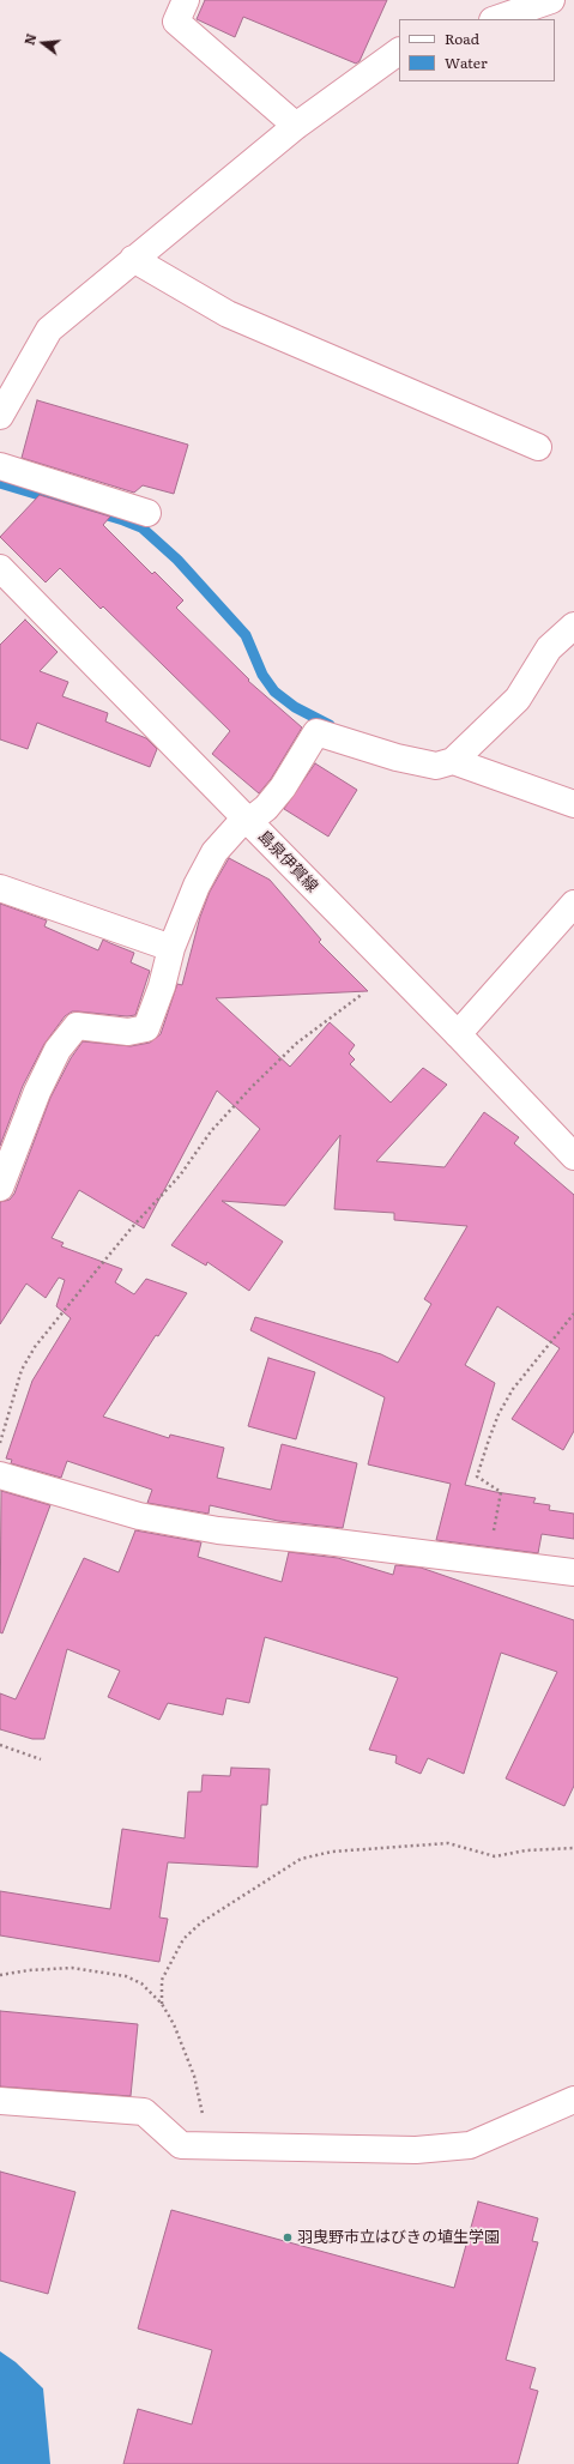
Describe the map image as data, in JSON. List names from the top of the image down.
{
  "streets": {
    "street": ["島泉伊賀線"]
  },
  "places": ["羽曳野市立はびきの埴生学園"],
  "legend": ["Road", "Water"],
  "north": "left"
}
